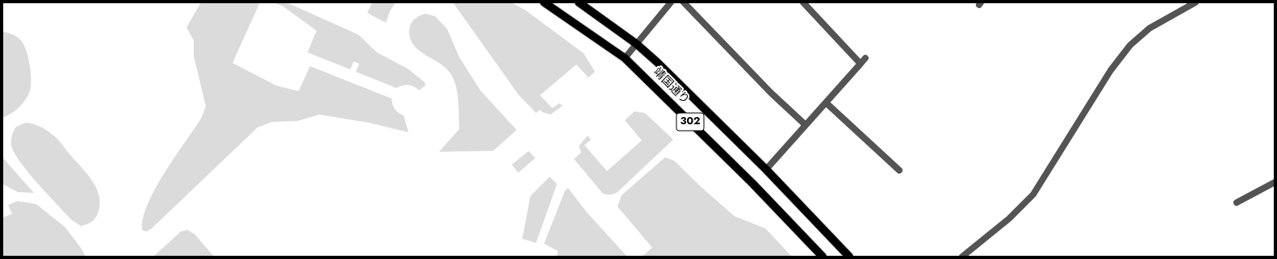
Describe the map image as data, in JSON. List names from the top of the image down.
{
  "streets": {
    "main road": ["靖国通り", "302"]
  }
}
